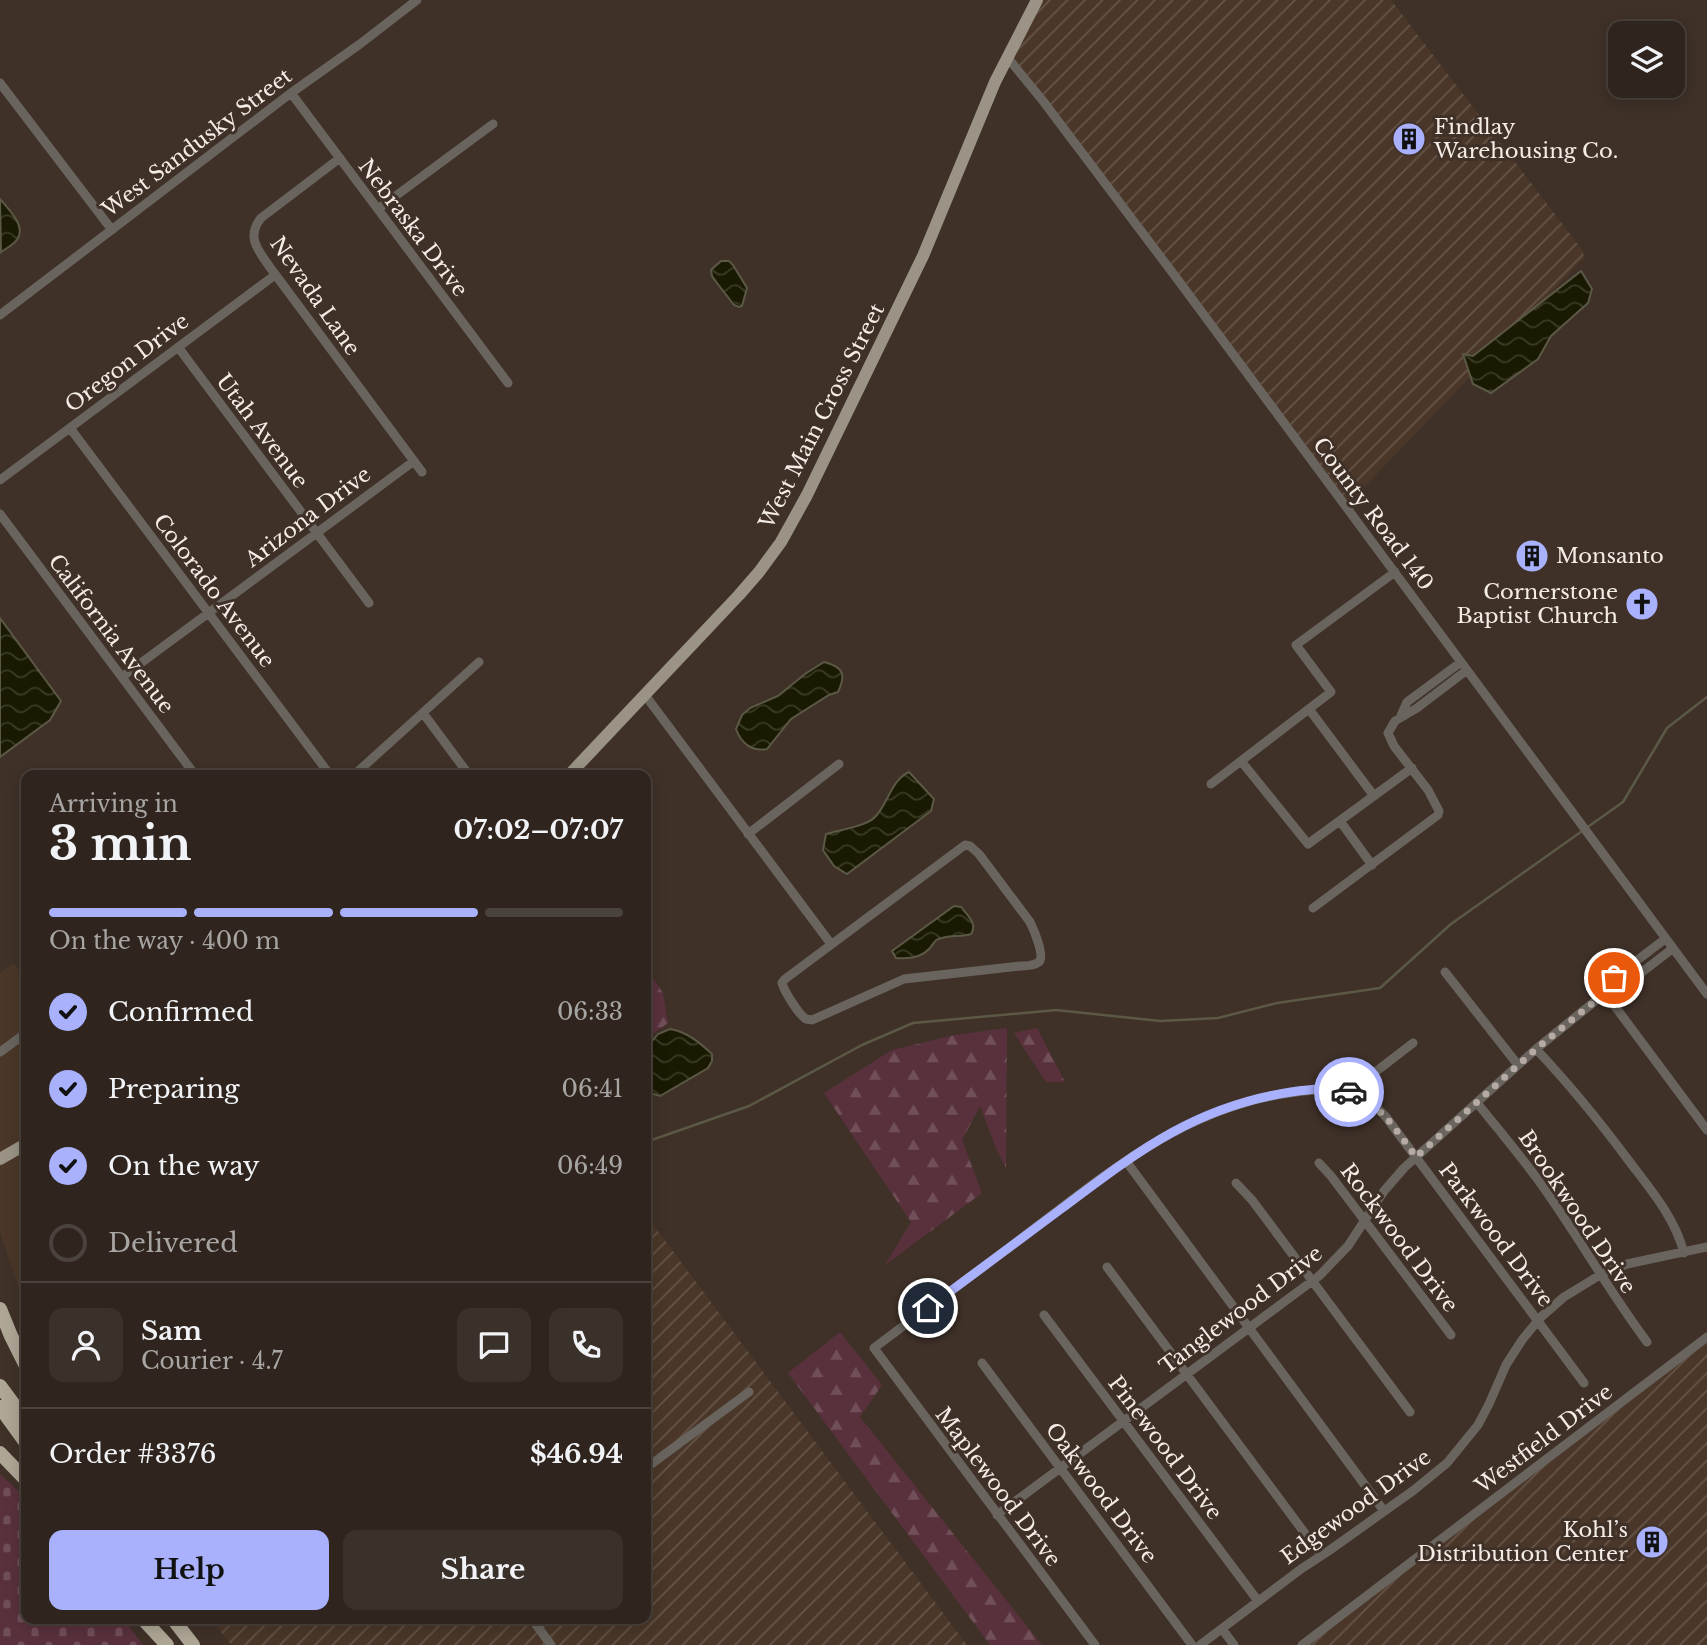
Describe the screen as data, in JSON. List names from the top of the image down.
{
  "streets": {
    "main road": ["West Main Cross Street"],
    "street": [
      "West Sandusky Street",
      "Nebraska Drive",
      "Nevada Lane",
      "Oregon Drive",
      "Utah Avenue",
      "County Road 140",
      "Arizona Drive",
      "Colorado Avenue",
      "California Avenue",
      "Brookwood Drive",
      "Parkwood Drive",
      "Rockwood Drive",
      "Tanglewood Drive",
      "Westfield Drive",
      "Pinewood Drive",
      "Maplewood Drive",
      "Oakwood Drive",
      "Edgewood Drive"
    ]
  },
  "crossings": [
    ["West Sandusky Street", "Nebraska Drive"],
    ["Nebraska Drive", "Nevada Lane"],
    ["Nevada Lane", "Oregon Drive"],
    ["Nevada Lane", "Arizona Drive"],
    ["Oregon Drive", "Utah Avenue"],
    ["Oregon Drive", "Colorado Avenue"],
    ["West Main Cross Street", "County Road 140"],
    ["Utah Avenue", "Arizona Drive"],
    ["County Road 140", "Tanglewood Drive"],
    ["Arizona Drive", "Colorado Avenue"],
    ["Arizona Drive", "California Avenue"],
    ["Brookwood Drive", "Tanglewood Drive"],
    ["Brookwood Drive", "Edgewood Drive"],
    ["Parkwood Drive", "Tanglewood Drive"],
    ["Parkwood Drive", "Maplewood Drive"],
    ["Parkwood Drive", "Edgewood Drive"],
    ["Rockwood Drive", "Tanglewood Drive"],
    ["Tanglewood Drive", "Pinewood Drive"],
    ["Tanglewood Drive", "Maplewood Drive"],
    ["Tanglewood Drive", "Oakwood Drive"],
    ["Pinewood Drive", "Edgewood Drive"]
  ],
  "places": {
    "building": ["Findlay Warehousing Co.", "Monsanto", "Kohl’s Distribution Center"],
    "church": ["Cornerstone Baptist Church"]
  },
  "page": {
    "heading": ["3 min", "Arriving in", "07:02–07:07"],
    "panel": [
      "Sam",
      "Courier · 4.7",
      "Order #3376",
      "$46.94"
    ],
    "bar": "On the way · 400 m",
    "list": [
      ["Confirmed", "06:33"],
      ["Preparing", "06:41"],
      ["On the way", "06:49"],
      "Delivered"
    ],
    "buttons": ["Help", "Share"]
  }
}
